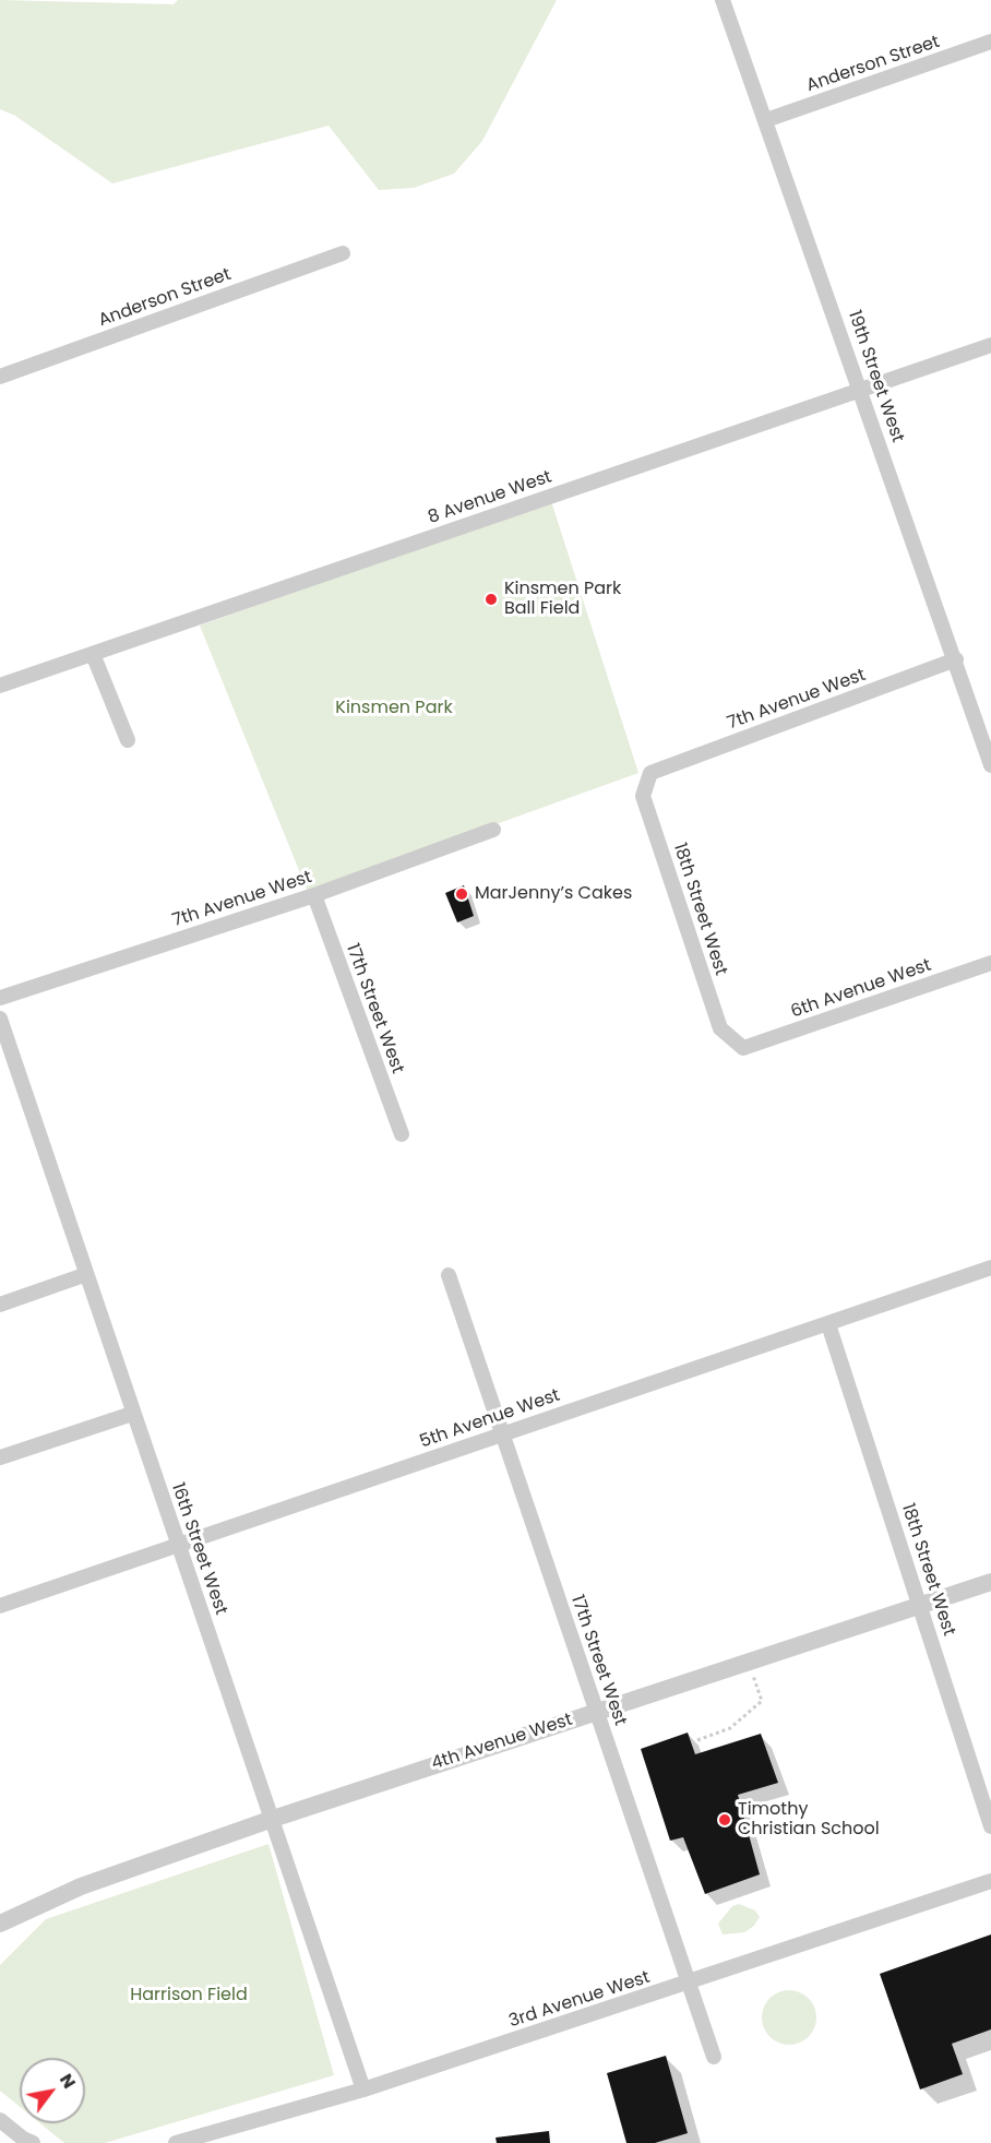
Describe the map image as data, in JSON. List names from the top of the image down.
{
  "streets": {
    "street": [
      "Anderson Street",
      "19th Street West",
      "8 Avenue West",
      "7th Avenue West",
      "18th Street West",
      "6th Avenue West",
      "17th Street West",
      "5th Avenue West",
      "16th Street West",
      "4th Avenue West",
      "3rd Avenue West"
    ]
  },
  "crossings": [
    ["Anderson Street", "19th Street West"],
    ["19th Street West", "8 Avenue West"],
    ["19th Street West", "7th Avenue West"],
    ["7th Avenue West", "18th Street West"],
    ["7th Avenue West", "17th Street West"],
    ["18th Street West", "6th Avenue West"],
    ["18th Street West", "5th Avenue West"],
    ["18th Street West", "4th Avenue West"],
    ["17th Street West", "5th Avenue West"],
    ["17th Street West", "4th Avenue West"],
    ["17th Street West", "3rd Avenue West"],
    ["5th Avenue West", "16th Street West"],
    ["16th Street West", "4th Avenue West"],
    ["16th Street West", "3rd Avenue West"]
  ],
  "parks": ["Kinsmen Park", "Harrison Field"],
  "places": ["Kinsmen Park Ball Field", "MarJenny’s Cakes", "Timothy Christian School"],
  "north": "top right"
}
